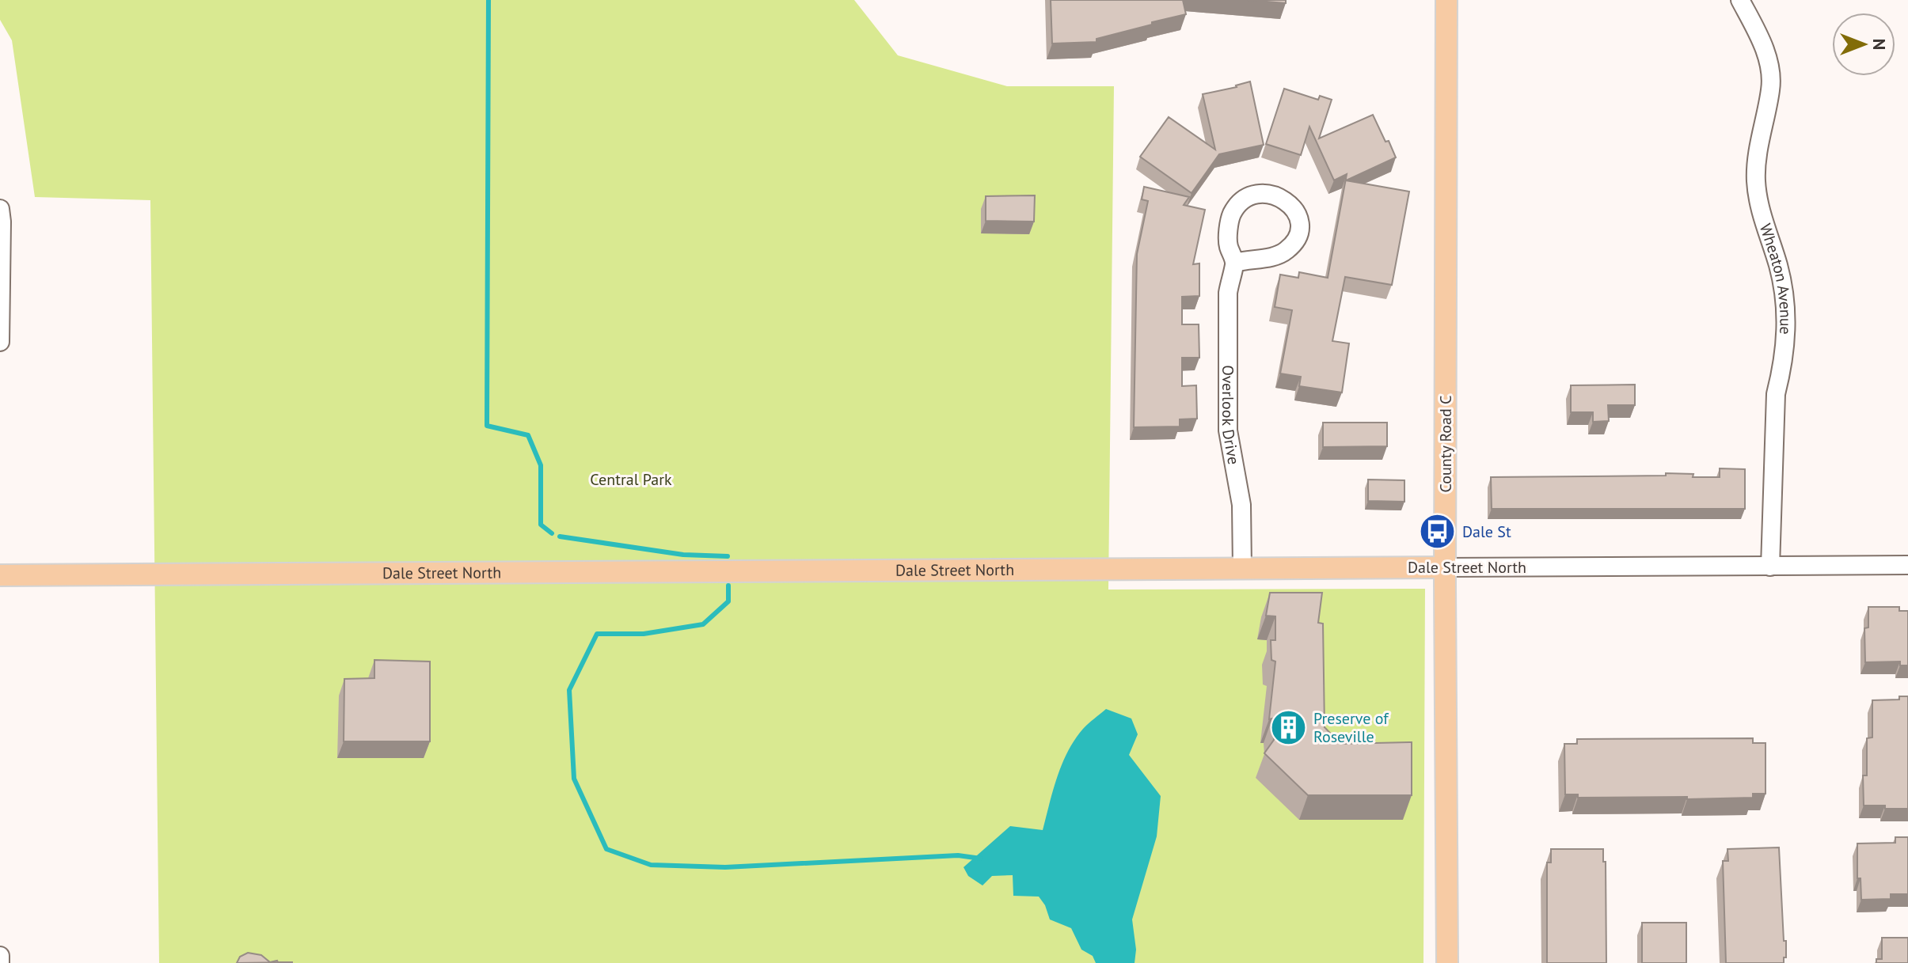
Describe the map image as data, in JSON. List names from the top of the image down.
{
  "streets": {
    "main road": ["County Road C", "Dale Street North"],
    "street": ["Wheaton Avenue", "Overlook Drive"]
  },
  "crossings": [
    ["Wheaton Avenue", "Dale Street North"],
    ["Overlook Drive", "Dale Street North"],
    ["County Road C", "Dale Street North"]
  ],
  "parks": ["Central Park"],
  "places": {
    "bus stop": ["Dale St"],
    "building": ["Preserve of Roseville"]
  },
  "north": "right"
}
